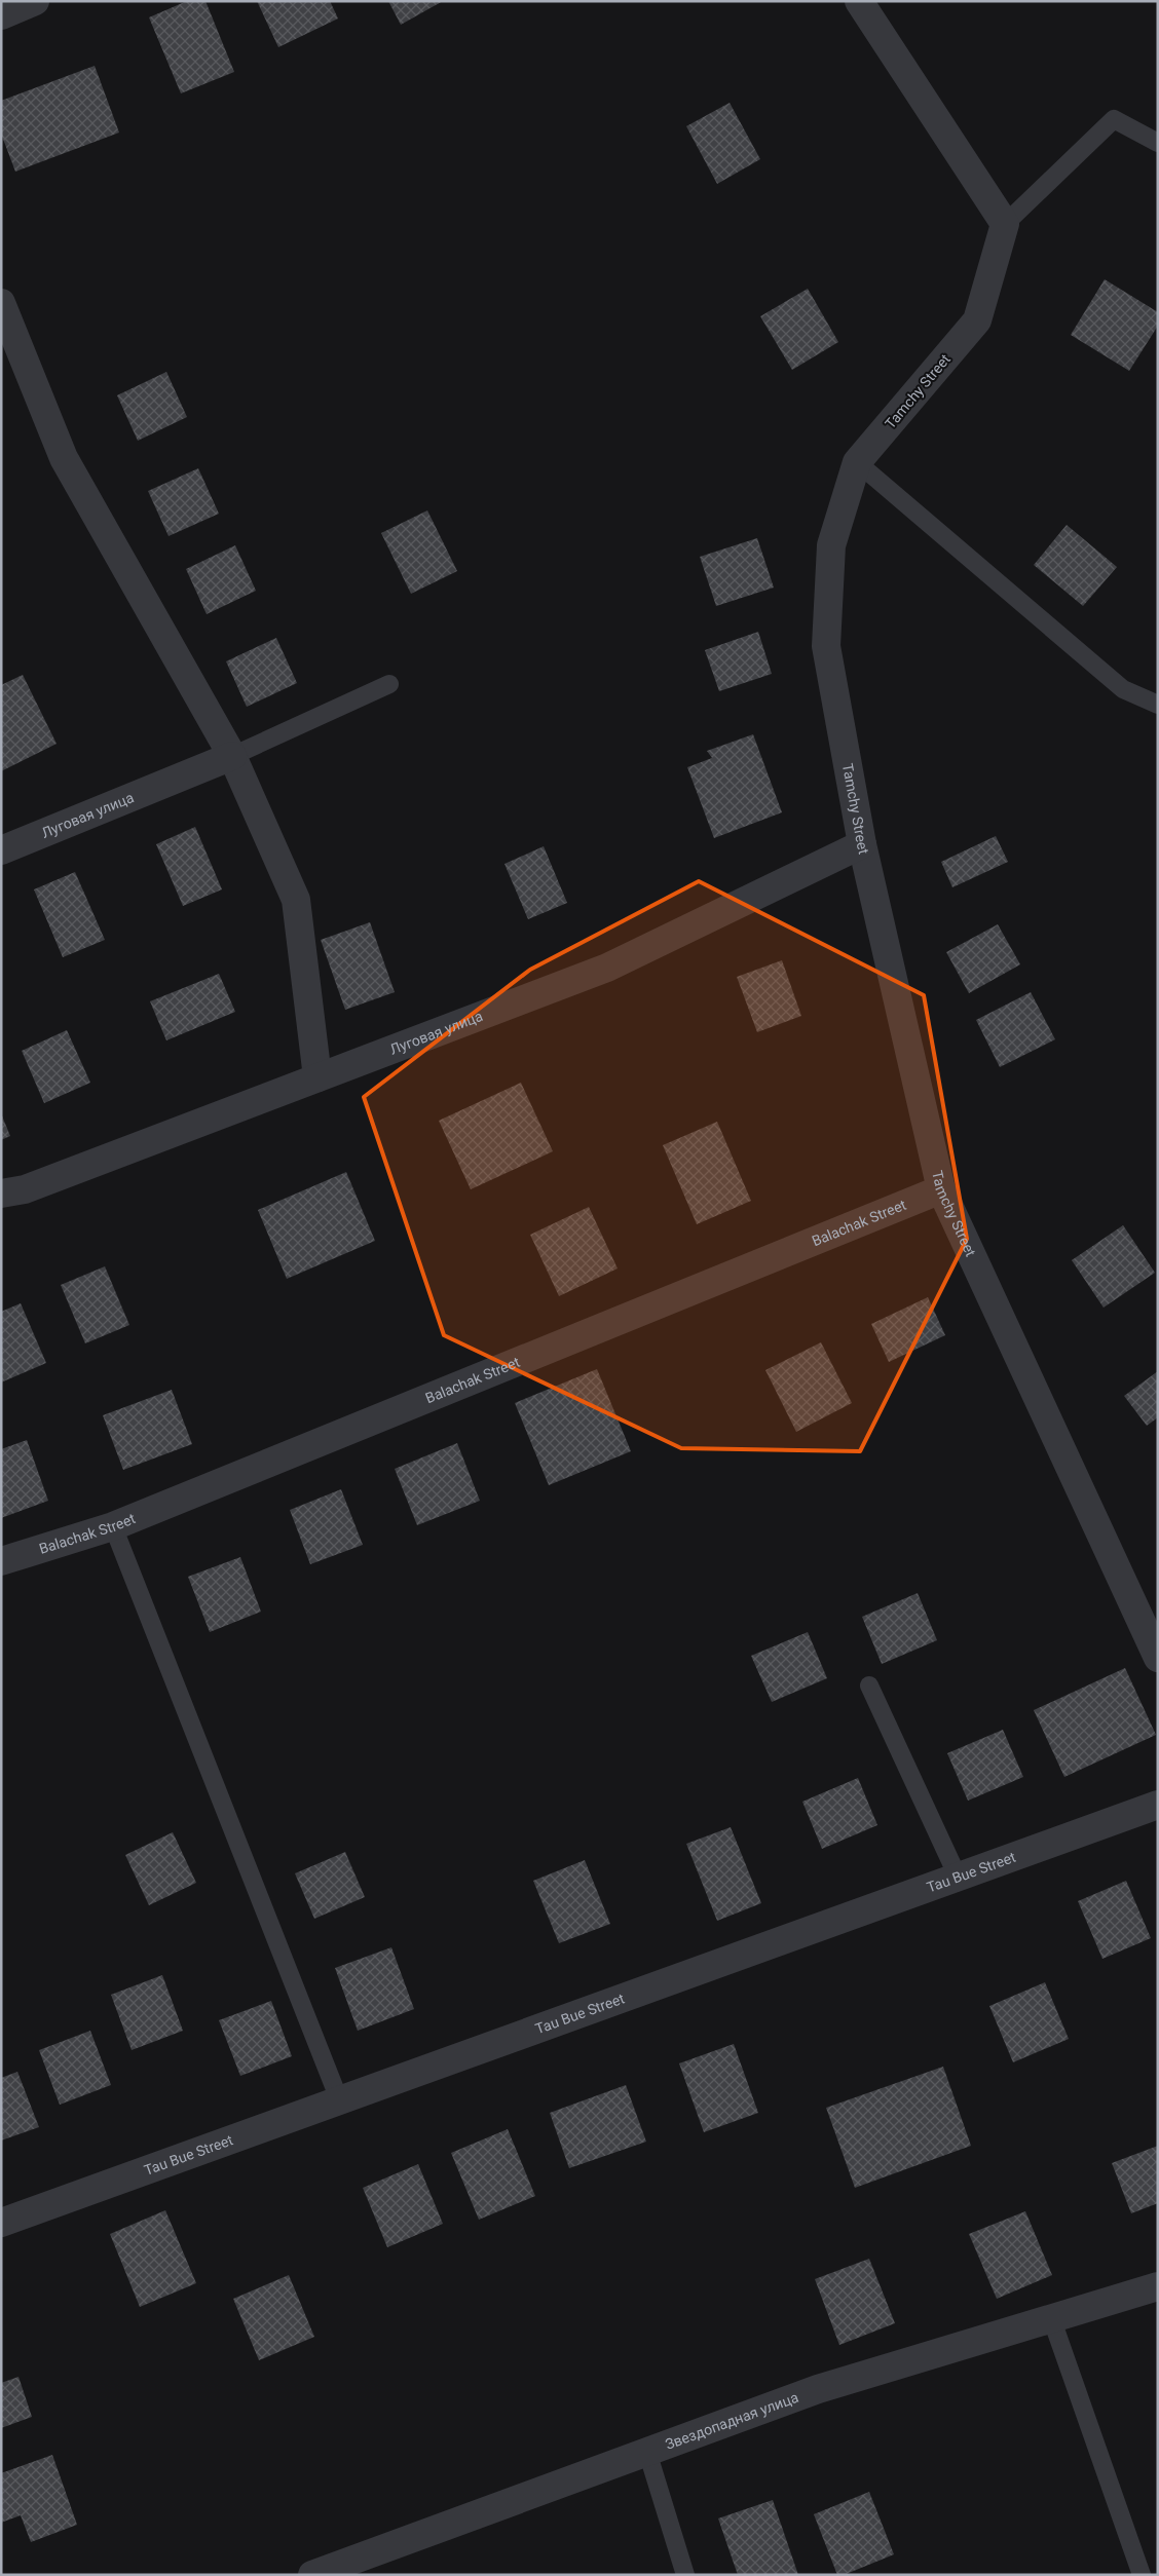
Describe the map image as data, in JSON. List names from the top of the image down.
{
  "streets": {
    "street": [
      "Tamchy Street",
      "Луговая улица",
      "Balachak Street",
      "Tau Bue Street",
      "Звездопадная улица"
    ]
  },
  "crossings": [
    ["Tamchy Street", "Луговая улица"],
    ["Tamchy Street", "Balachak Street"]
  ]
}
